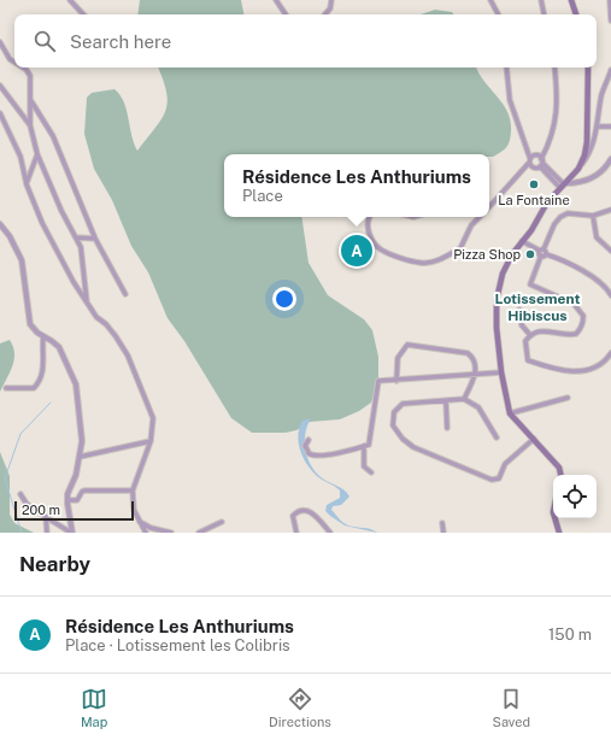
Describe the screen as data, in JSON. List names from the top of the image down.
{
  "districts": ["Lotissement Hibiscus"],
  "places": ["La Fontaine", "Pizza Shop"],
  "scale_bar": "200 m",
  "page": {
    "search": "Search here",
    "popup": ["Résidence Les Anthuriums", "Place"],
    "pins": "A",
    "scale": "200 m",
    "heading": "Nearby",
    "list": [
      {
        "mark": "A",
        "name": "Résidence Les Anthuriums",
        "note": "Place · Lotissement les Colibris",
        "value": "150 m"
      }
    ],
    "nav": ["Map", "Directions", "Saved"]
  }
}
